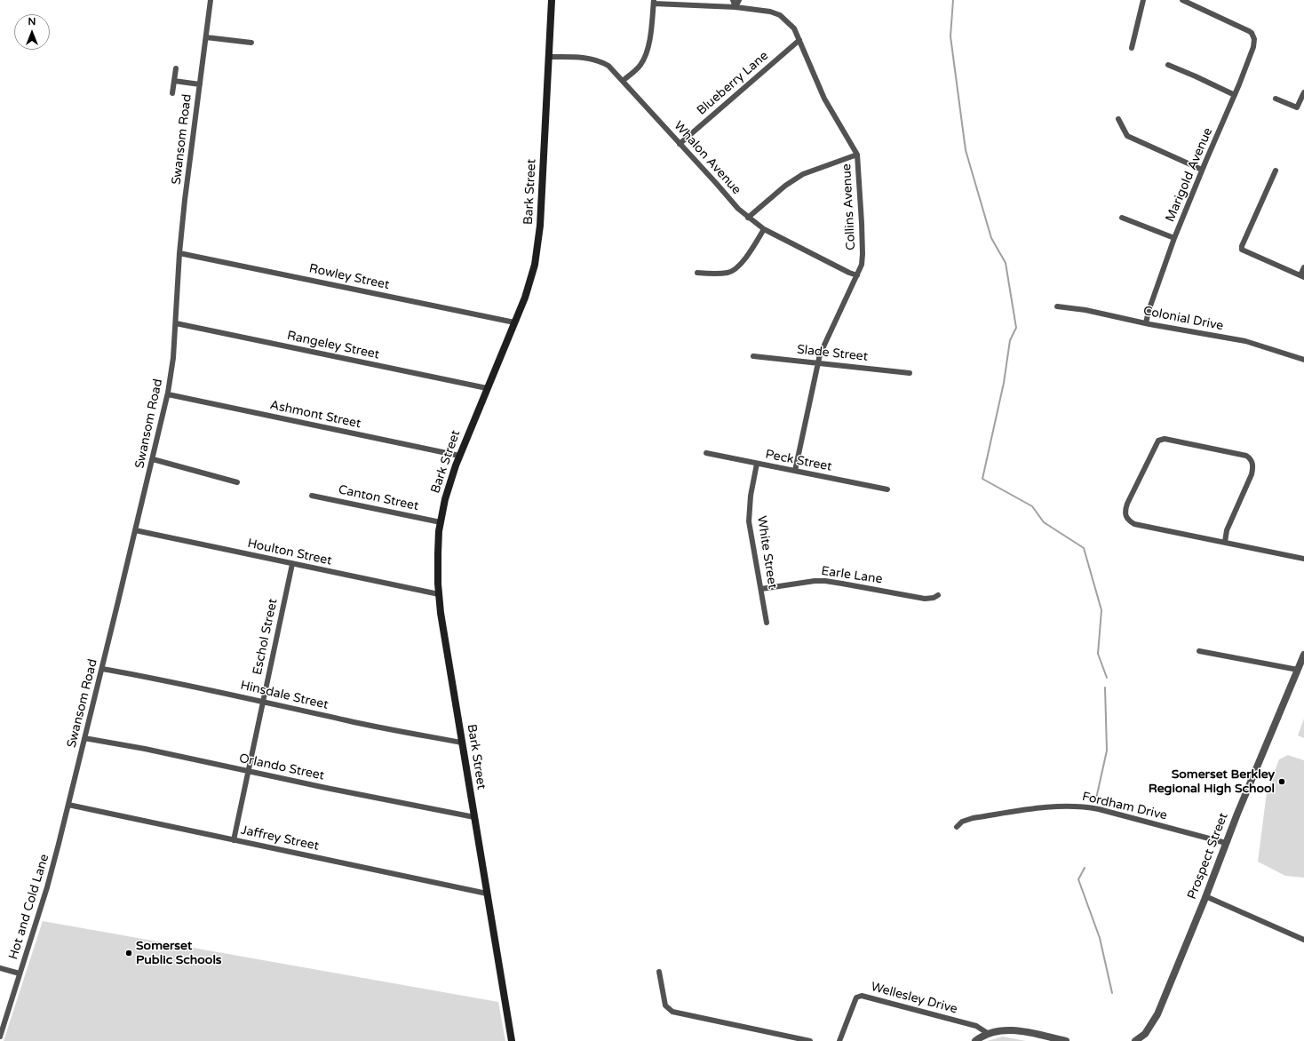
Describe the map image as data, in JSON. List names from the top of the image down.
{
  "streets": {
    "main road": ["Bark Street"],
    "street": [
      "Blueberry Lane",
      "Swansom Road",
      "Whalon Avenue",
      "Marigold Avenue",
      "Collins Avenue",
      "Rowley Street",
      "Colonial Drive",
      "Rangeley Street",
      "Slade Street",
      "Ashmont Street",
      "Peck Street",
      "Canton Street",
      "Houlton Street",
      "White Street",
      "Earle Lane",
      "Eschol Street",
      "Hinsdale Street",
      "Orlando Street",
      "Fordham Drive",
      "Jaffrey Street",
      "Prospect Street",
      "Hot and Cold Lane",
      "Wellesley Drive"
    ]
  },
  "crossings": [
    ["Blueberry Lane", "Whalon Avenue"],
    ["Blueberry Lane", "Collins Avenue"],
    ["Swansom Road", "Rowley Street"],
    ["Swansom Road", "Rangeley Street"],
    ["Swansom Road", "Ashmont Street"],
    ["Swansom Road", "Houlton Street"],
    ["Swansom Road", "Hinsdale Street"],
    ["Swansom Road", "Orlando Street"],
    ["Swansom Road", "Jaffrey Street"],
    ["Swansom Road", "Hot and Cold Lane"],
    ["Whalon Avenue", "Bark Street"],
    ["Whalon Avenue", "Collins Avenue"],
    ["Marigold Avenue", "Colonial Drive"],
    ["Bark Street", "Rowley Street"],
    ["Bark Street", "Rangeley Street"],
    ["Bark Street", "Ashmont Street"],
    ["Bark Street", "Canton Street"],
    ["Bark Street", "Houlton Street"],
    ["Bark Street", "Hinsdale Street"],
    ["Bark Street", "Orlando Street"],
    ["Bark Street", "Jaffrey Street"],
    ["Collins Avenue", "Slade Street"],
    ["Collins Avenue", "Peck Street"],
    ["Peck Street", "White Street"],
    ["Houlton Street", "Eschol Street"],
    ["White Street", "Earle Lane"],
    ["Eschol Street", "Hinsdale Street"],
    ["Eschol Street", "Orlando Street"],
    ["Eschol Street", "Jaffrey Street"],
    ["Fordham Drive", "Prospect Street"]
  ],
  "places": ["Somerset Berkley Regional High School", "Somerset Public Schools"],
  "north": "top"
}
